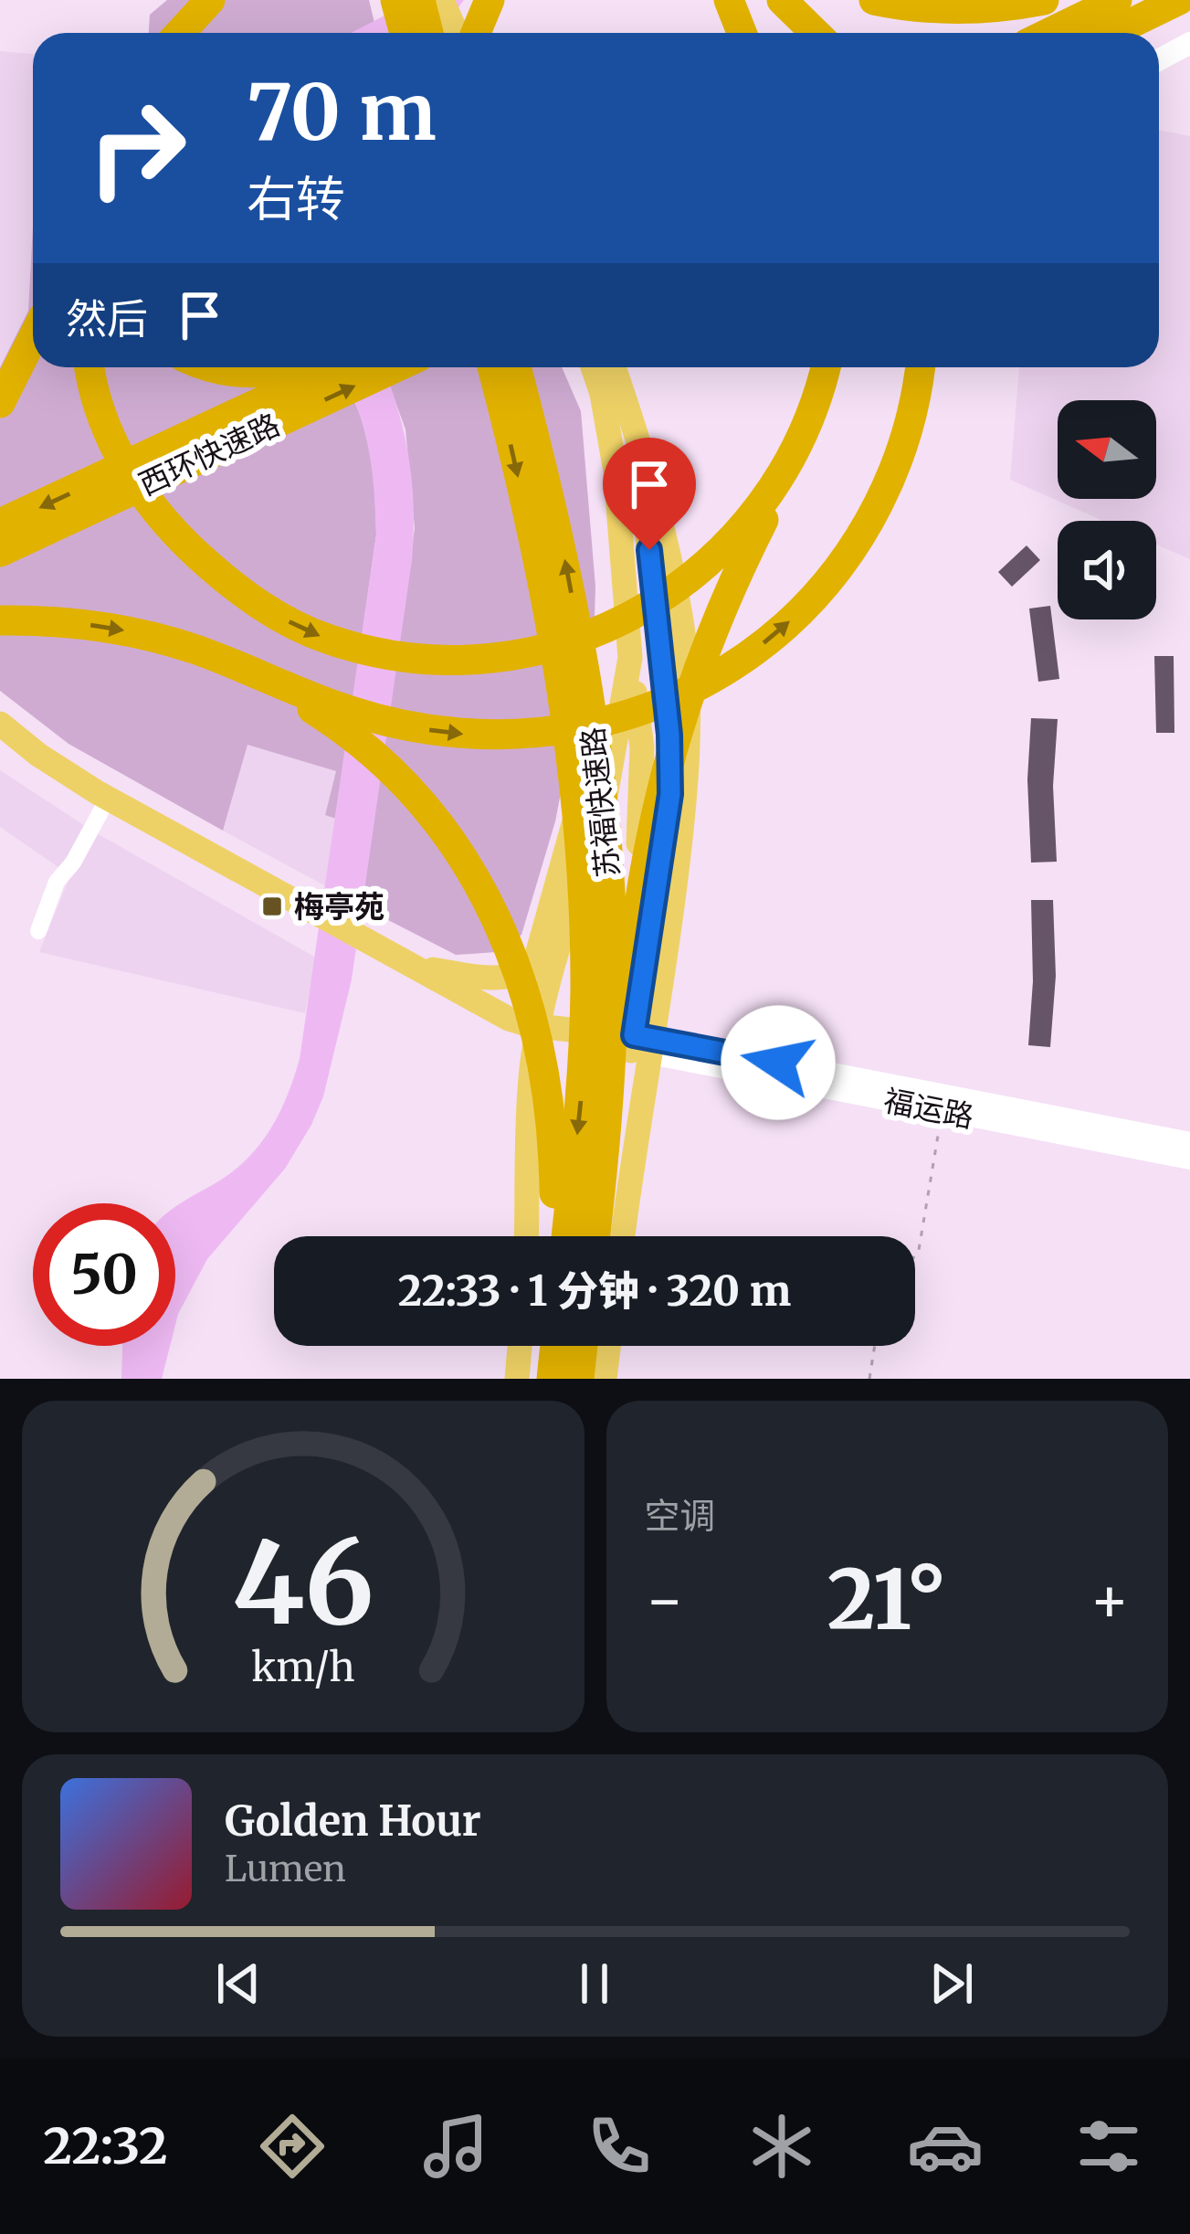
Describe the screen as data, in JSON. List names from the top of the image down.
{
  "streets": {
    "highway": ["西环快速路", "苏福快速路"],
    "main road": ["福运路"]
  },
  "places": {
    "transit": ["梅亭苑"]
  },
  "north": "left",
  "page": {
    "turn": ["70 m", "右转"],
    "then": "然后",
    "limit": "50",
    "trip": "22:33 · 1 分钟 · 320 m",
    "tile": "空调",
    "heat": ["−", "21°", "+"],
    "song": ["Golden Hour", "Lumen"],
    "tabs": "22:32",
    "gauge": ["46", "km/h"]
  }
}
